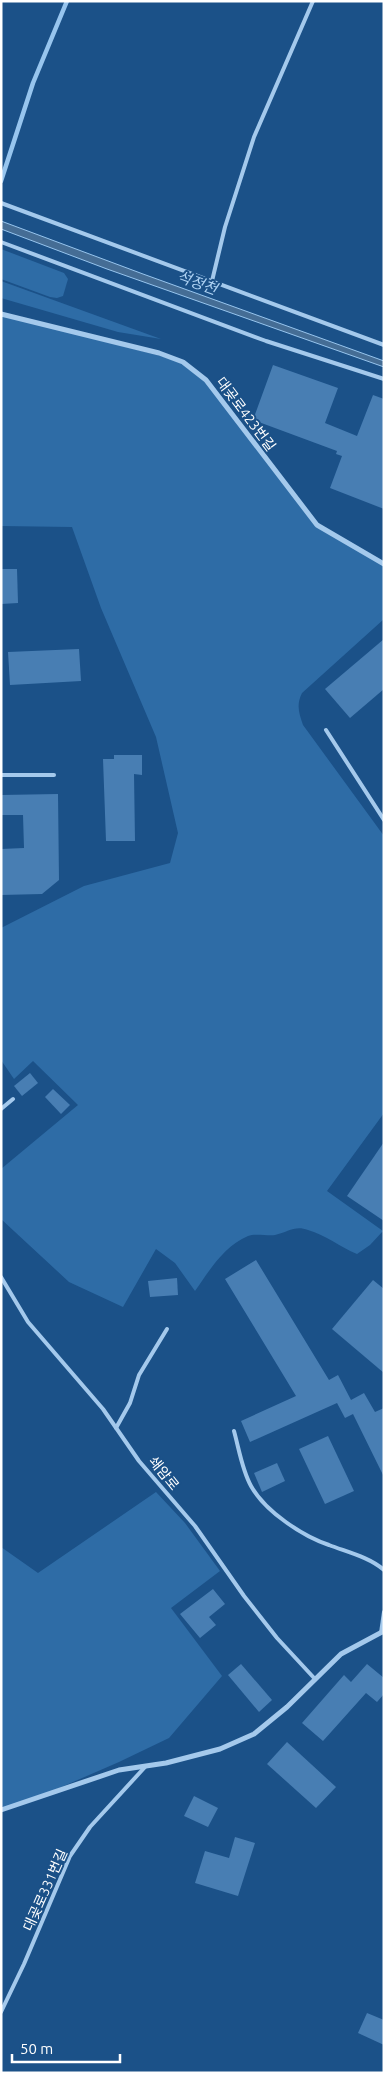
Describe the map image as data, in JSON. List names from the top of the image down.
{
  "streets": {
    "street": ["대곶로423번길"],
    "lane": ["쇄암로", "대곶로331번길"]
  },
  "water": ["석정천"],
  "scale_bar": "50 m"
}
